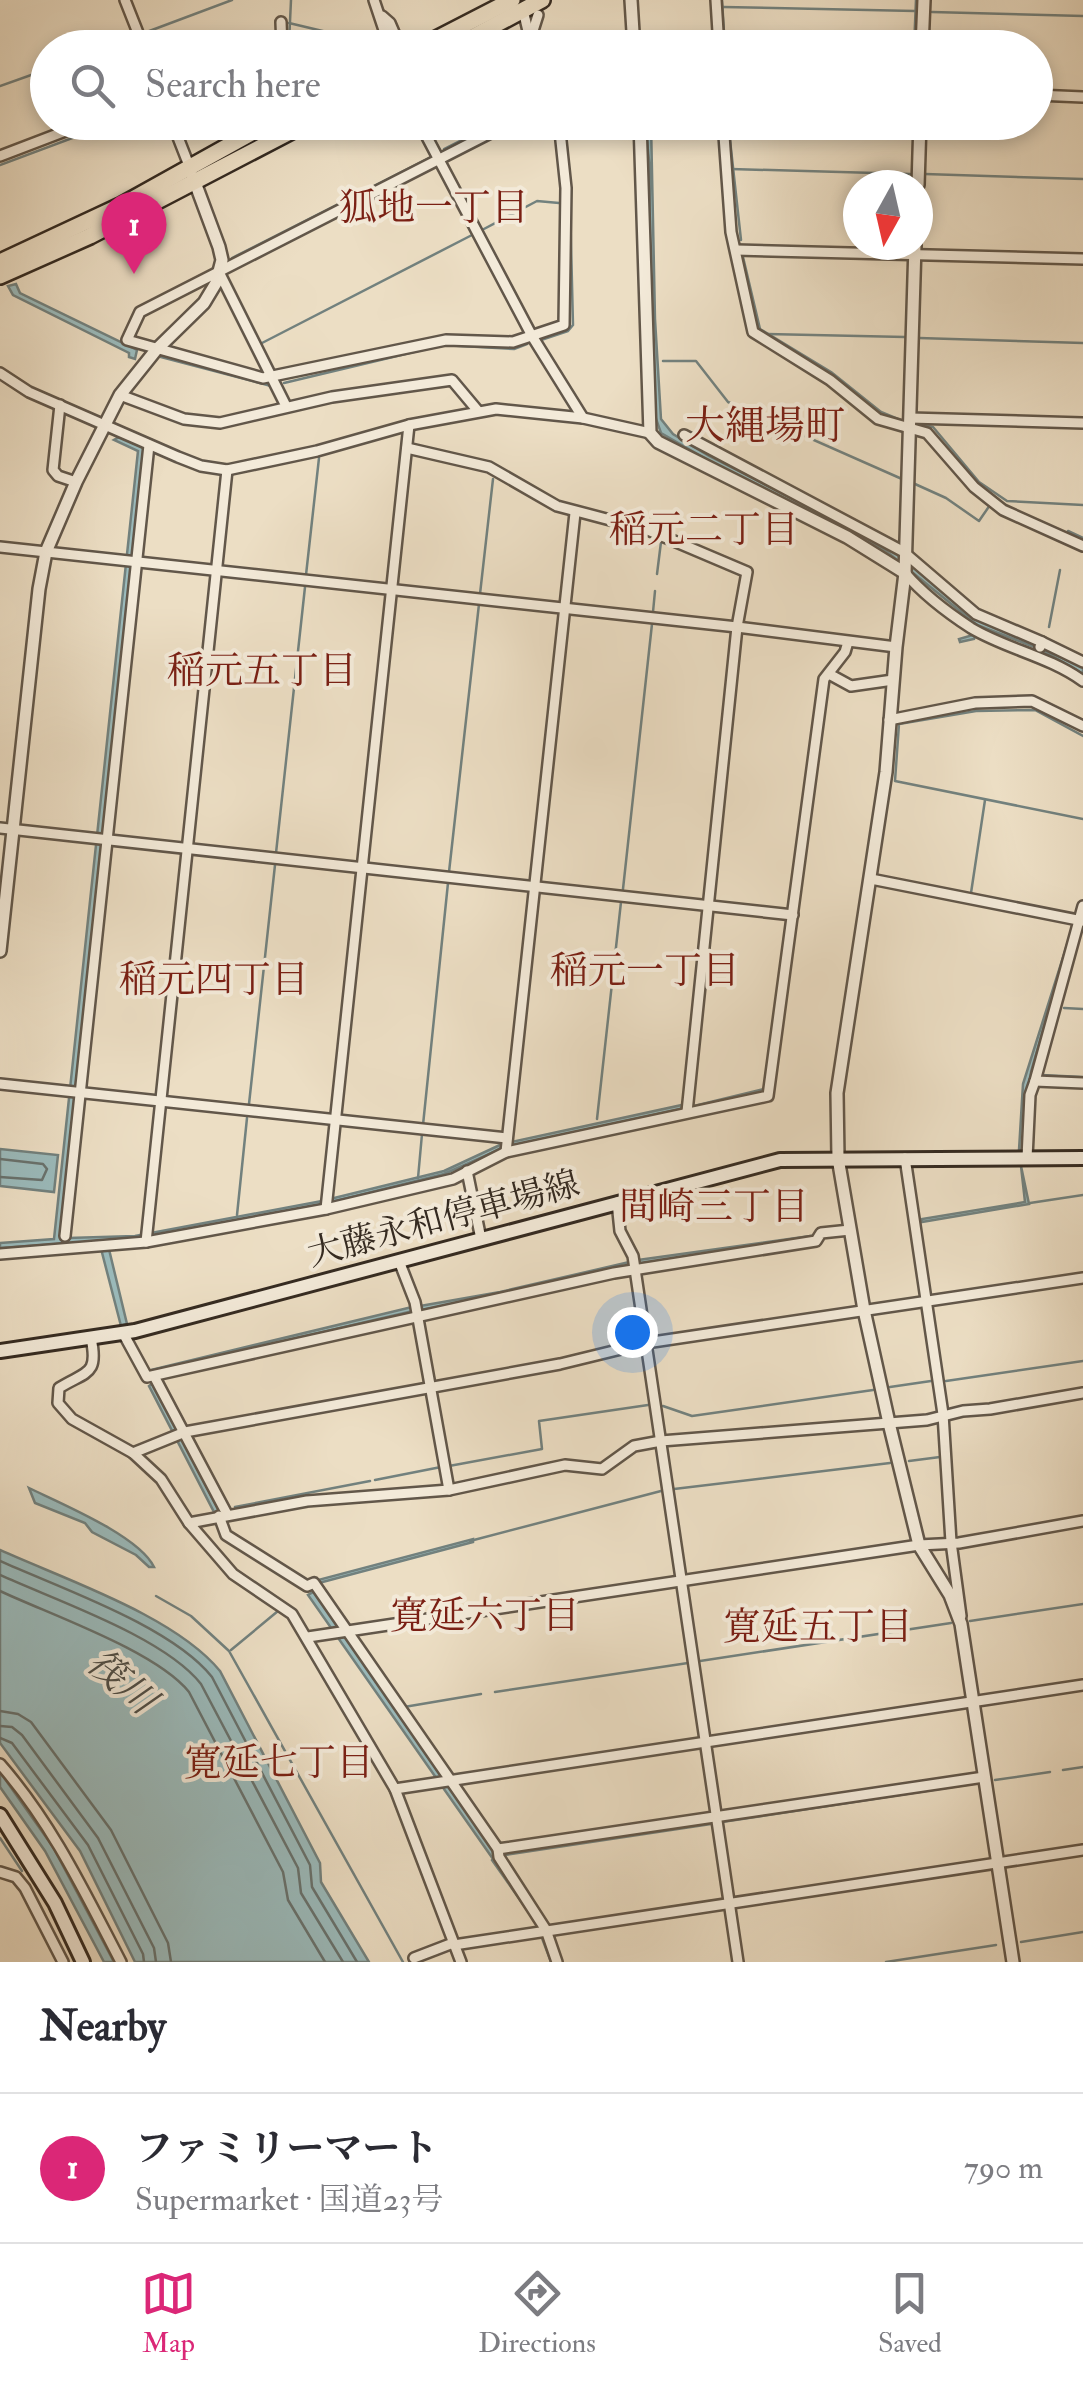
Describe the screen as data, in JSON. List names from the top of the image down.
{
  "streets": {
    "main road": ["大藤永和停車場線"]
  },
  "districts": [
    "狐地一丁目",
    "大縄場町",
    "稲元二丁目",
    "稲元五丁目",
    "稲元一丁目",
    "稲元四丁目",
    "間崎三丁目",
    "寛延六丁目",
    "寛延五丁目",
    "寛延七丁目"
  ],
  "water": ["筏川"],
  "north": "bottom",
  "page": {
    "search": "Search here",
    "pins": "1",
    "heading": "Nearby",
    "list": [
      {
        "mark": "1",
        "name": "ファミリーマート",
        "note": "Supermarket · 国道23号",
        "value": "790 m"
      }
    ],
    "nav": ["Map", "Directions", "Saved"]
  }
}
